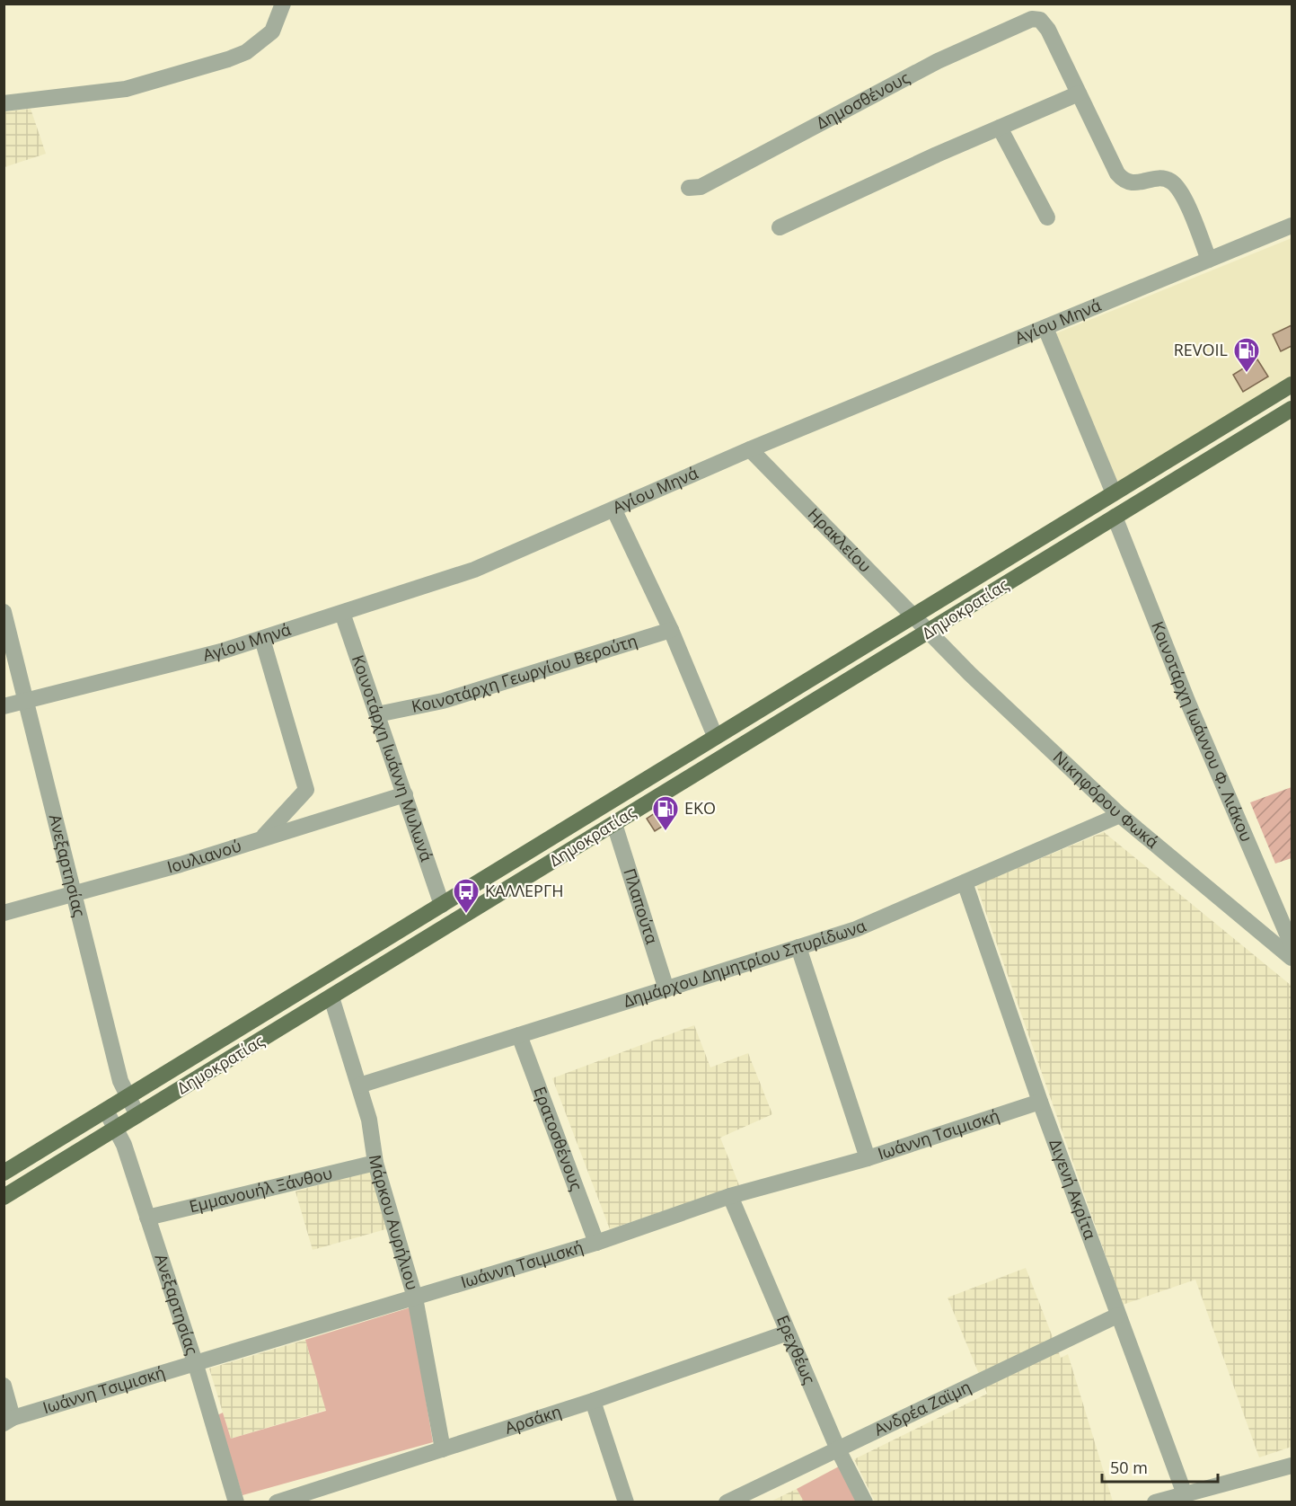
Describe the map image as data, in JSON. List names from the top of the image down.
{
  "streets": {
    "main road": ["Δημοκρατίας"],
    "street": [
      "Δημοσθένους",
      "Αγίου Μηνά",
      "Ηρακλείου",
      "Κοινοτάρχη Γεωργίου Βερούτη",
      "Κοινοτάρχη Ιωάννου Φ. Λιάκου",
      "Κοινοτάρχη Ιωάννη Μυλωνά",
      "Νικηφόρου Φωκά",
      "Ιουλιανού",
      "Ανεξαρτησίας",
      "Πλαπούτα",
      "Δημάρχου Δημητρίου Σπυρίδωνα",
      "Ιωάννη Τσιμισκή",
      "Ερατοσθένους",
      "Διγενή Ακρίτα",
      "Εμμανουήλ Ξάνθου",
      "Μάρκου Αυρήλιου",
      "Ερεχθέως",
      "Ανδρέα Ζαϊμη",
      "Αρσάκη"
    ]
  },
  "crossings": [
    ["Αγίου Μηνά", "Ηρακλείου"],
    ["Αγίου Μηνά", "Κοινοτάρχη Ιωάννη Μυλωνά"],
    ["Αγίου Μηνά", "Ανεξαρτησίας"],
    ["Ηρακλείου", "Δημοκρατίας"],
    ["Ηρακλείου", "Νικηφόρου Φωκά"],
    ["Δημοκρατίας", "Κοινοτάρχη Ιωάννου Φ. Λιάκου"],
    ["Δημοκρατίας", "Κοινοτάρχη Ιωάννη Μυλωνά"],
    ["Δημοκρατίας", "Νικηφόρου Φωκά"],
    ["Δημοκρατίας", "Ανεξαρτησίας"],
    ["Δημοκρατίας", "Πλαπούτα"],
    ["Δημοκρατίας", "Μάρκου Αυρήλιου"],
    ["Κοινοτάρχη Γεωργίου Βερούτη", "Κοινοτάρχη Ιωάννη Μυλωνά"],
    ["Κοινοτάρχη Ιωάννη Μυλωνά", "Ιουλιανού"],
    ["Νικηφόρου Φωκά", "Δημάρχου Δημητρίου Σπυρίδωνα"],
    ["Ιουλιανού", "Ανεξαρτησίας"],
    ["Ανεξαρτησίας", "Ιωάννη Τσιμισκή"],
    ["Ανεξαρτησίας", "Εμμανουήλ Ξάνθου"],
    ["Πλαπούτα", "Δημάρχου Δημητρίου Σπυρίδωνα"],
    ["Δημάρχου Δημητρίου Σπυρίδωνα", "Ερατοσθένους"],
    ["Δημάρχου Δημητρίου Σπυρίδωνα", "Διγενή Ακρίτα"],
    ["Δημάρχου Δημητρίου Σπυρίδωνα", "Μάρκου Αυρήλιου"],
    ["Ιωάννη Τσιμισκή", "Ερατοσθένους"],
    ["Ιωάννη Τσιμισκή", "Διγενή Ακρίτα"],
    ["Ιωάννη Τσιμισκή", "Μάρκου Αυρήλιου"],
    ["Ιωάννη Τσιμισκή", "Ερεχθέως"],
    ["Διγενή Ακρίτα", "Ανδρέα Ζαϊμη"],
    ["Εμμανουήλ Ξάνθου", "Μάρκου Αυρήλιου"],
    ["Μάρκου Αυρήλιου", "Αρσάκη"],
    ["Ερεχθέως", "Ανδρέα Ζαϊμη"],
    ["Ερεχθέως", "Αρσάκη"]
  ],
  "places": {
    "fuel station": ["REVOIL", "EKO"],
    "bus stop": ["ΚΑΛΛΕΡΓΗ"]
  },
  "scale_bar": "50 m"
}
